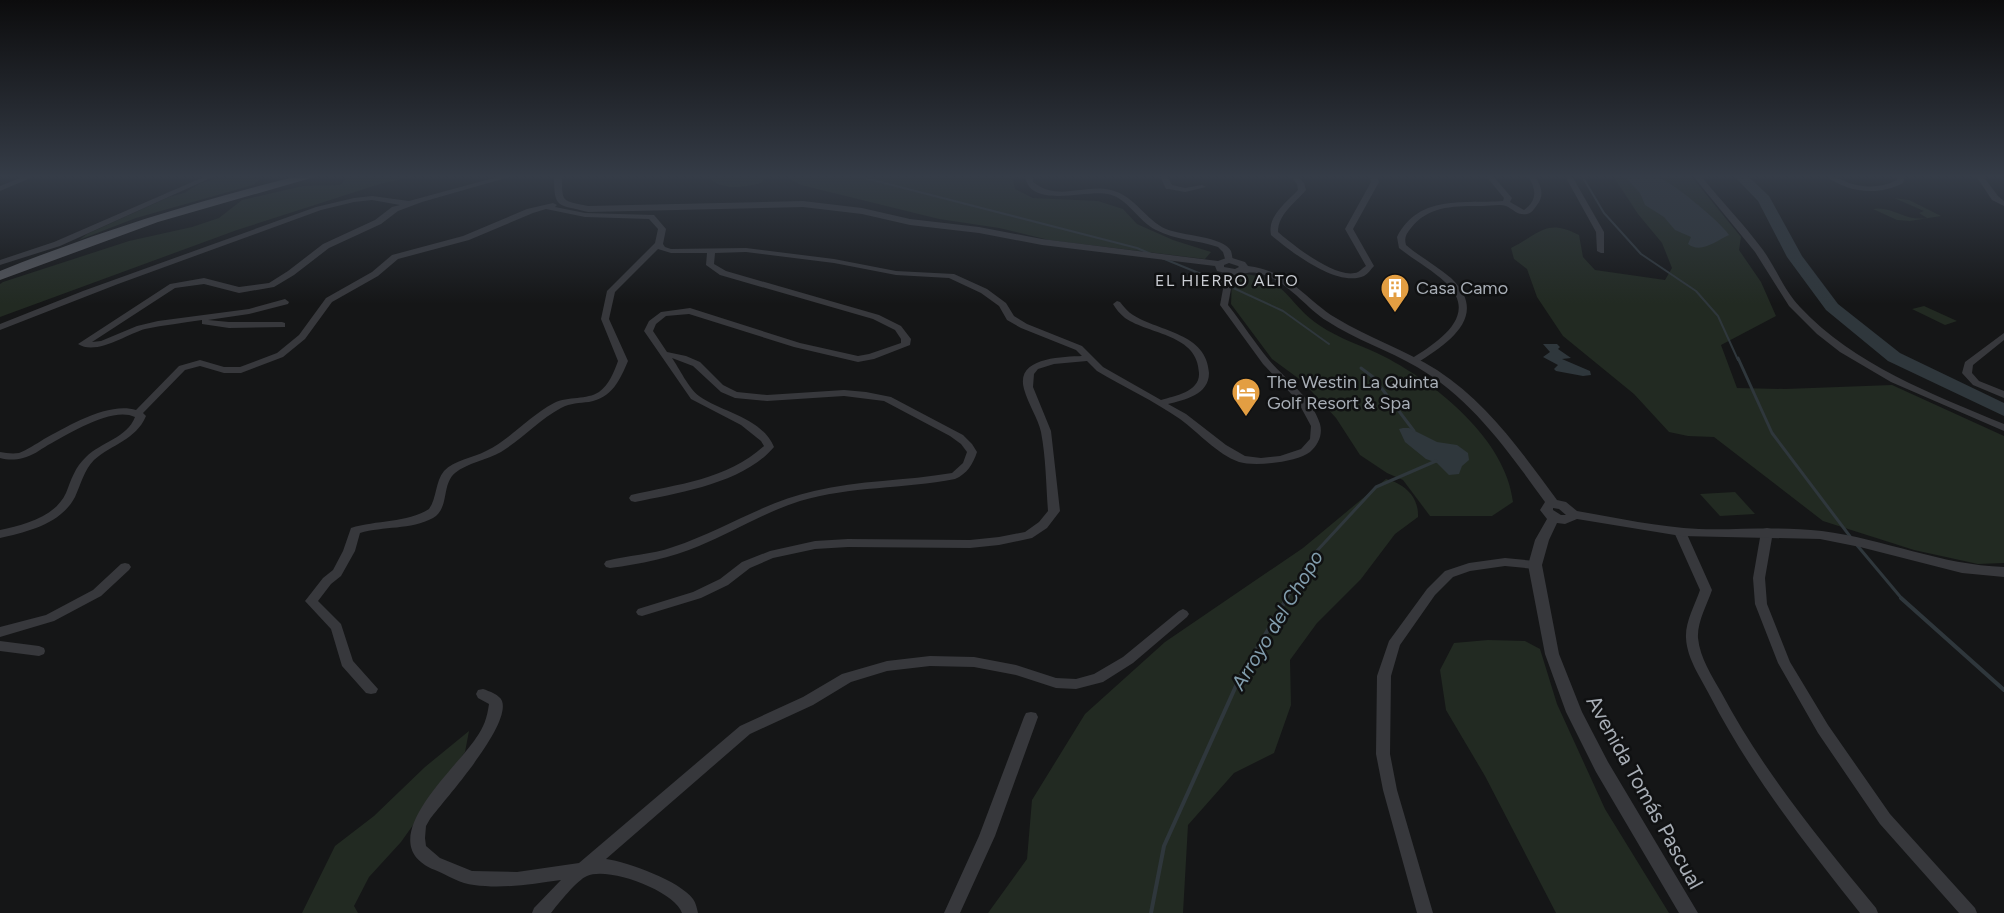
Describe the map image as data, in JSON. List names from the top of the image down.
{
  "streets": {
    "street": ["Avenida Tomás Pascual"]
  },
  "districts": ["EL HIERRO ALTO"],
  "water": ["Arroyo del Chopo"],
  "places": {
    "building": ["Casa Camo"],
    "hotel": ["The Westin La Quinta Golf Resort & Spa"]
  }
}
